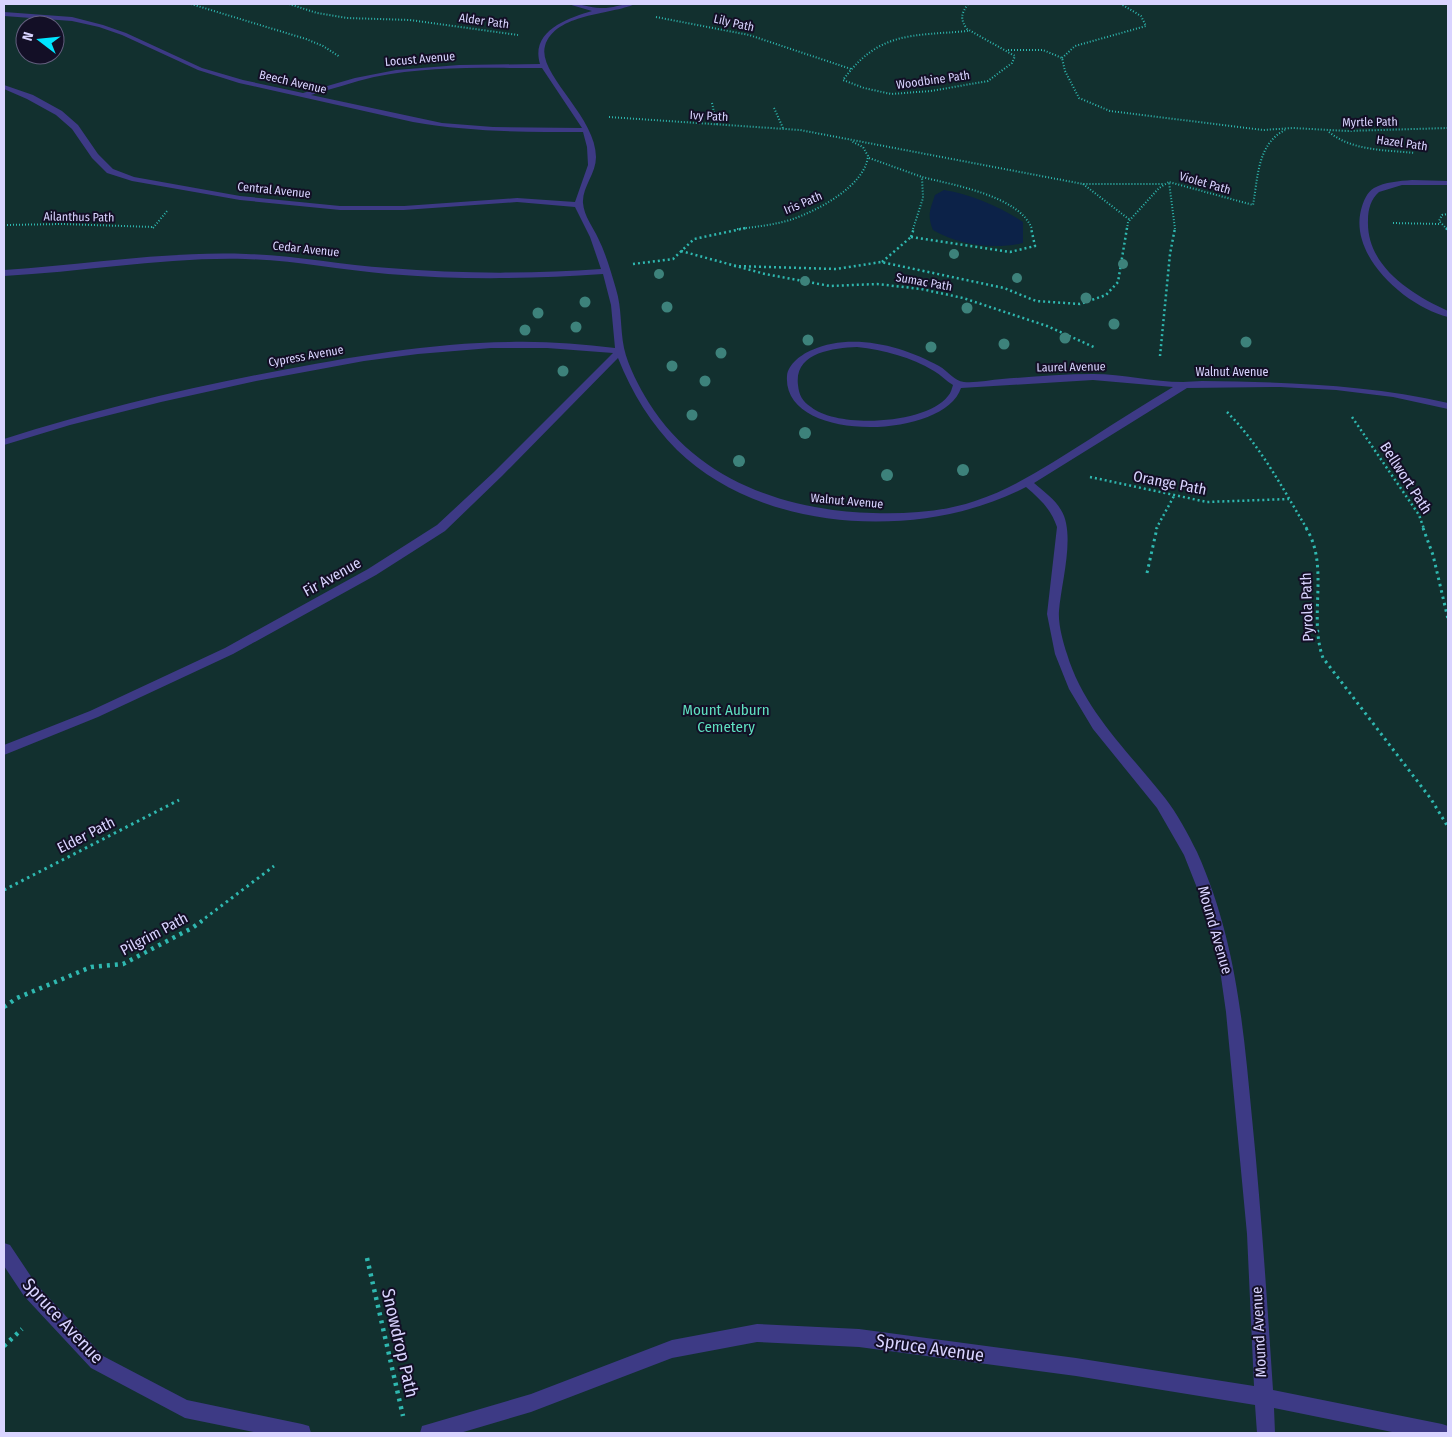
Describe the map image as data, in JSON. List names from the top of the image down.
{
  "streets": {
    "lane": [
      "Locust Avenue",
      "Beech Avenue",
      "Central Avenue",
      "Cedar Avenue",
      "Cypress Avenue",
      "Laurel Avenue",
      "Walnut Avenue",
      "Fir Avenue",
      "Mound Avenue",
      "Spruce Avenue"
    ],
    "path": [
      "Alder Path",
      "Lily Path",
      "Woodbine Path",
      "Ivy Path",
      "Myrtle Path",
      "Hazel Path",
      "Violet Path",
      "Iris Path",
      "Ailanthus Path",
      "Sumac Path",
      "Bellwort Path",
      "Orange Path",
      "Pyrola Path",
      "Elder Path",
      "Pilgrim Path",
      "Snowdrop Path"
    ]
  },
  "crossings": [
    ["Lily Path", "Woodbine Path"],
    ["Locust Avenue", "Beech Avenue"],
    ["Myrtle Path", "Hazel Path"],
    ["Myrtle Path", "Violet Path"],
    ["Violet Path", "Laurel Avenue"],
    ["Central Avenue", "Walnut Avenue"],
    ["Iris Path", "Sumac Path"],
    ["Cedar Avenue", "Walnut Avenue"],
    ["Cypress Avenue", "Walnut Avenue"],
    ["Cypress Avenue", "Fir Avenue"],
    ["Laurel Avenue", "Walnut Avenue"],
    ["Walnut Avenue", "Bellwort Path"],
    ["Walnut Avenue", "Orange Path"],
    ["Walnut Avenue", "Fir Avenue"],
    ["Walnut Avenue", "Pyrola Path"],
    ["Walnut Avenue", "Mound Avenue"],
    ["Orange Path", "Pyrola Path"],
    ["Mound Avenue", "Spruce Avenue"]
  ],
  "parks": ["Mount Auburn Cemetery"],
  "north": "left"
}
